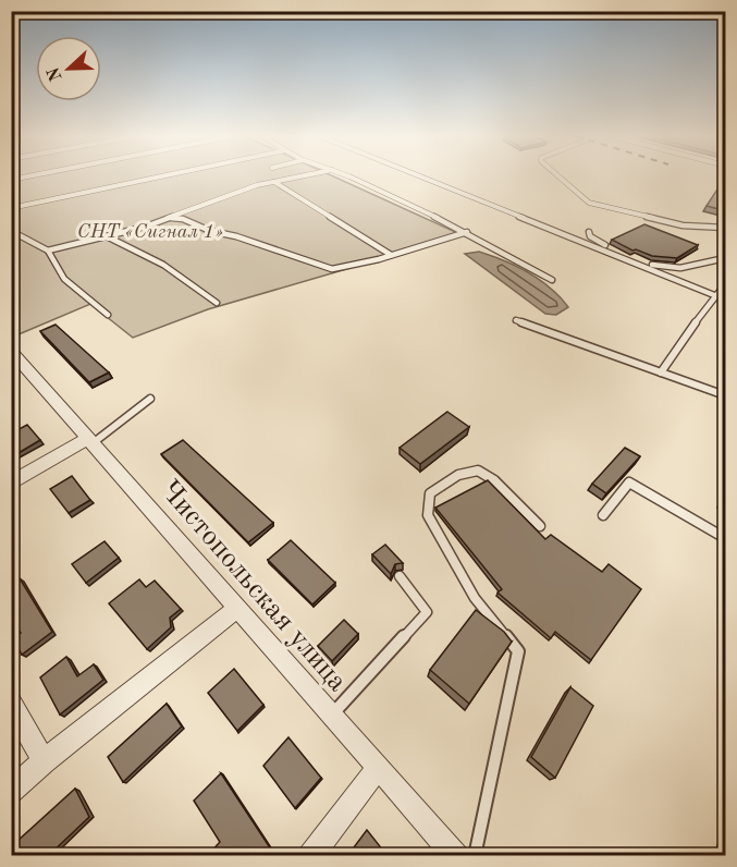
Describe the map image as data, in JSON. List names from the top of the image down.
{
  "streets": {
    "street": ["Чистопольская улица"]
  },
  "parks": ["СНТ «Сигнал 1»"],
  "north": "left"
}
